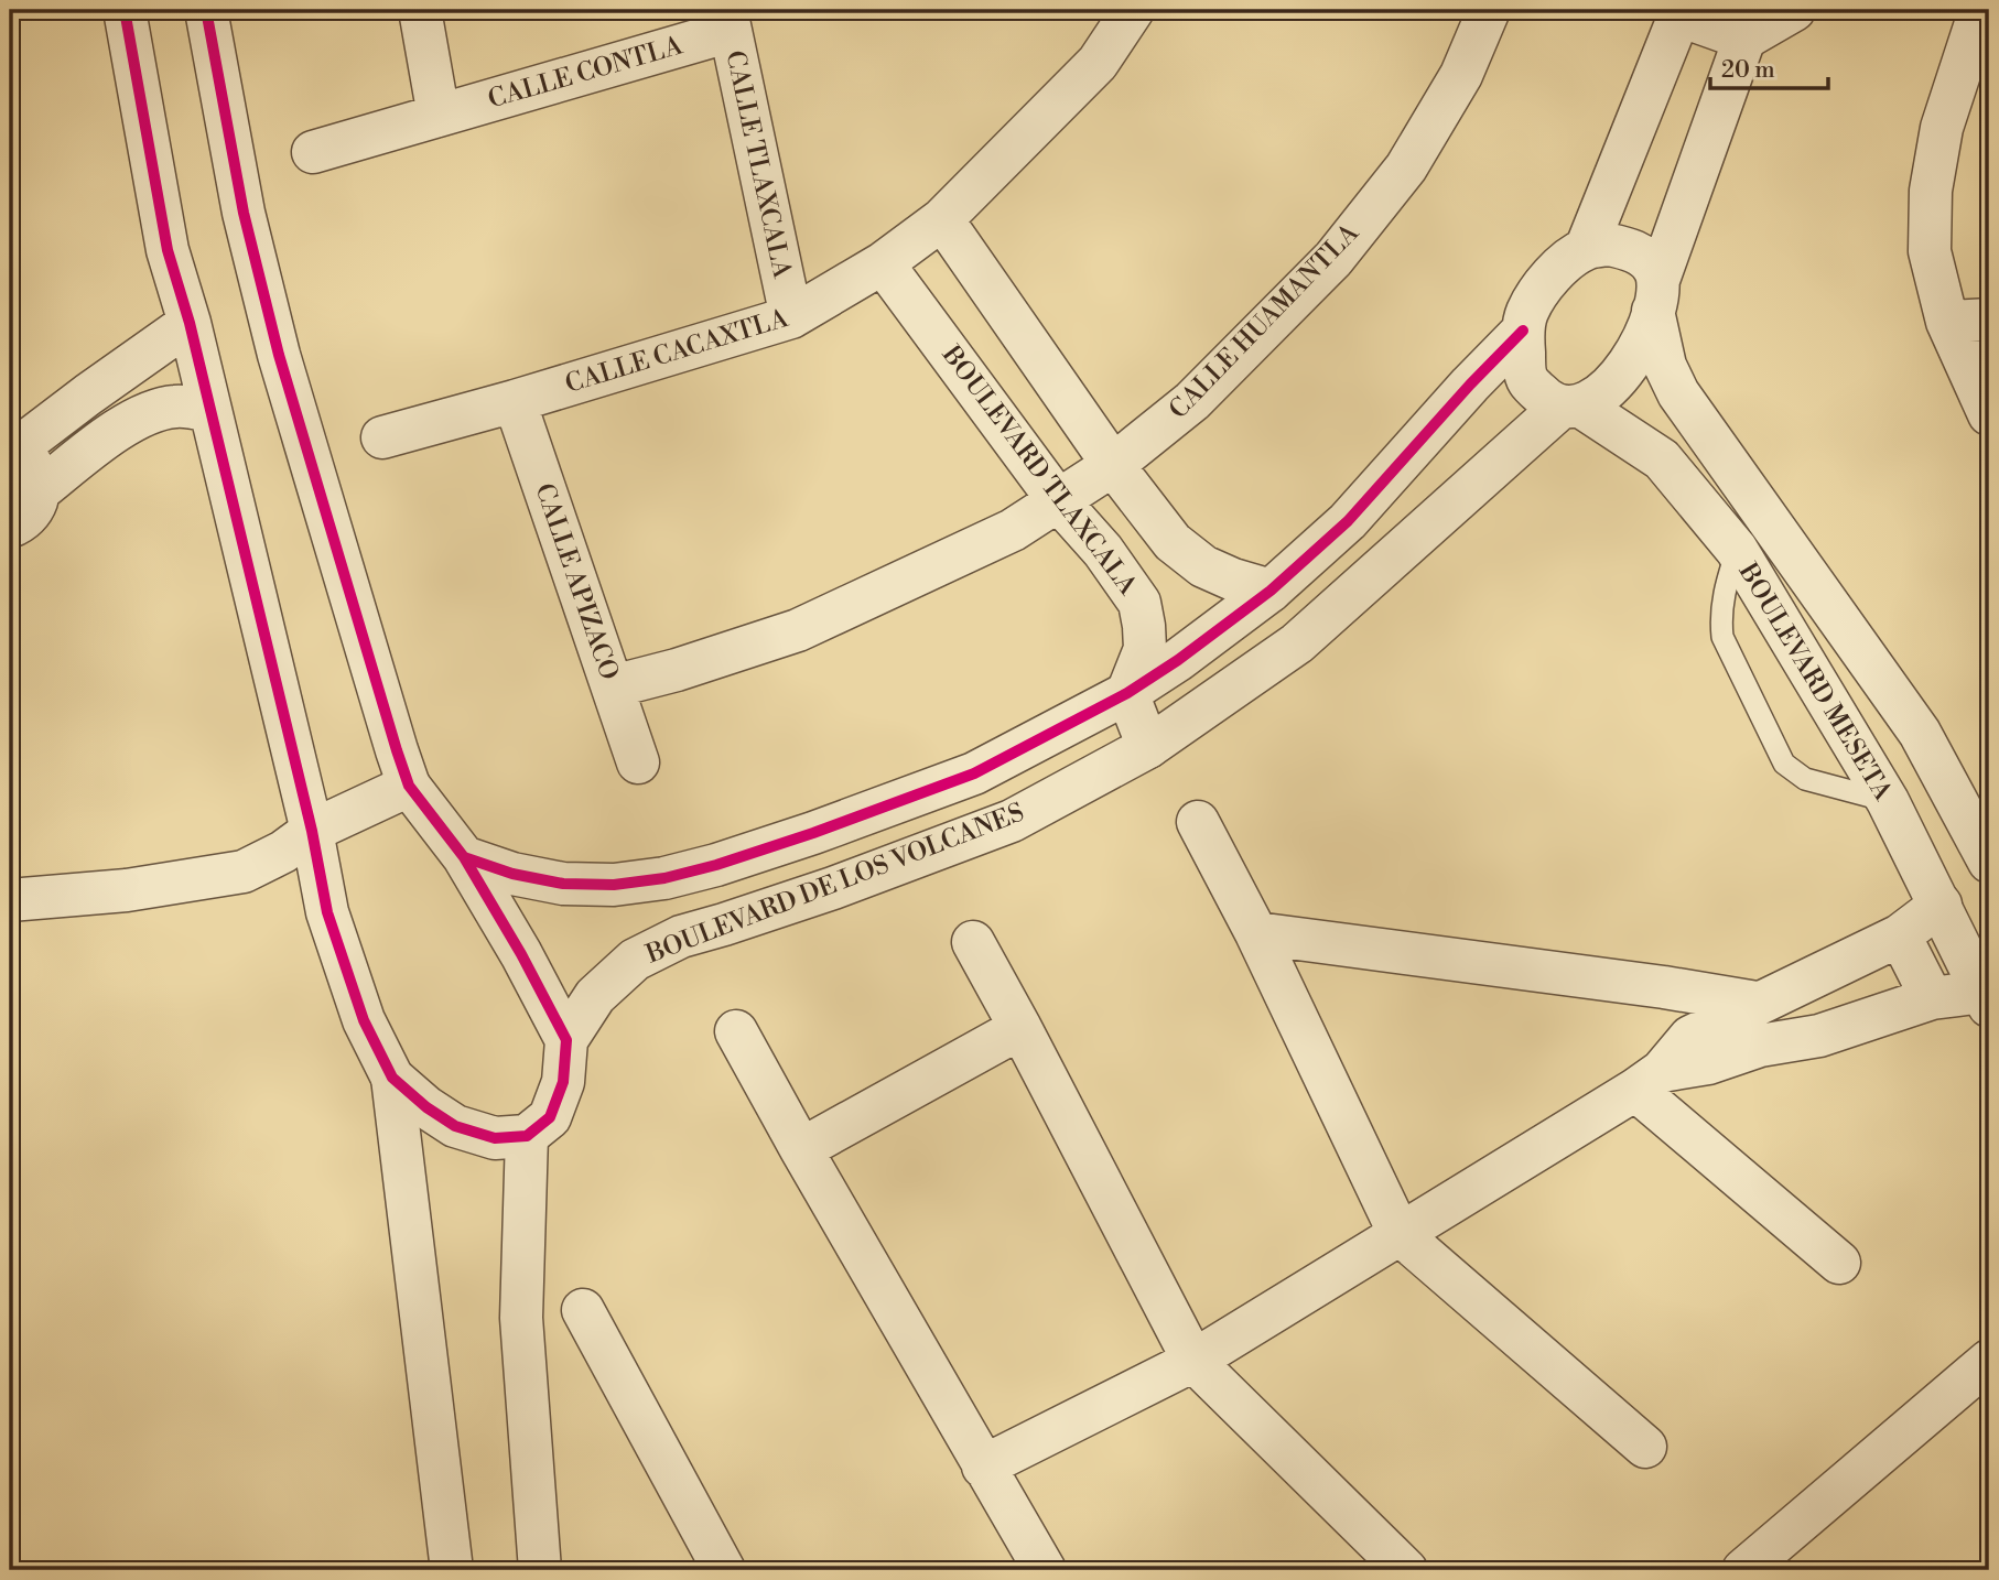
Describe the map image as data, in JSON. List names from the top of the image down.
{
  "streets": {
    "street": [
      "CALLE CONTLA",
      "CALLE TLAXCALA",
      "CALLE HUAMANTLA",
      "CALLE CACAXTLA",
      "BOULEVARD TLAXCALA",
      "CALLE APIZACO",
      "BOULEVARD MESETA",
      "BOULEVARD DE LOS VOLCANES"
    ]
  },
  "crossings": [
    ["CALLE CONTLA", "CALLE TLAXCALA"],
    ["CALLE TLAXCALA", "CALLE CACAXTLA"],
    ["CALLE HUAMANTLA", "BOULEVARD TLAXCALA"],
    ["CALLE HUAMANTLA", "CALLE APIZACO"],
    ["CALLE CACAXTLA", "BOULEVARD TLAXCALA"],
    ["CALLE CACAXTLA", "CALLE APIZACO"],
    ["BOULEVARD MESETA", "BOULEVARD DE LOS VOLCANES"]
  ],
  "scale_bar": "20 m"
}
